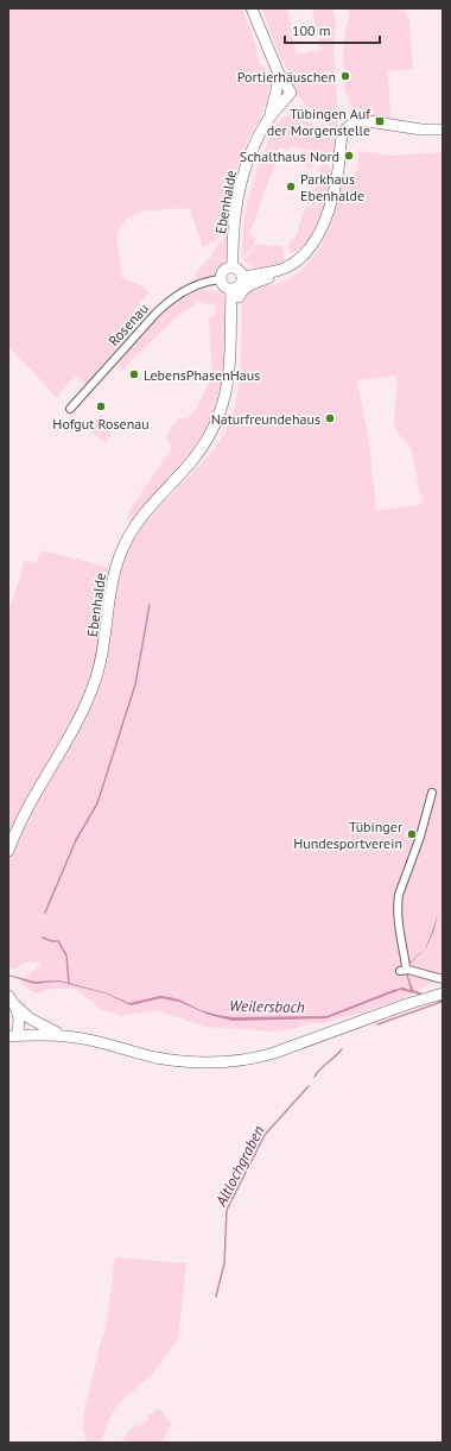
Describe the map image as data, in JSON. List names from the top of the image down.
{
  "streets": {
    "street": ["Ebenhalde", "Rosenau"]
  },
  "crossings": [
    ["Ebenhalde", "Rosenau"]
  ],
  "water": ["Weilersbach", "Altlochgraben"],
  "places": {
    "other": [
      "Portierhäuschen",
      "Schalthaus Nord",
      "Parkhaus Ebenhalde",
      "LebensPhasenHaus",
      "Hofgut Rosenau",
      "Naturfreundehaus",
      "Tübinger Hundesportverein"
    ],
    "transit": ["Tübingen Auf der Morgenstelle"]
  },
  "scale_bar": "100 m"
}
